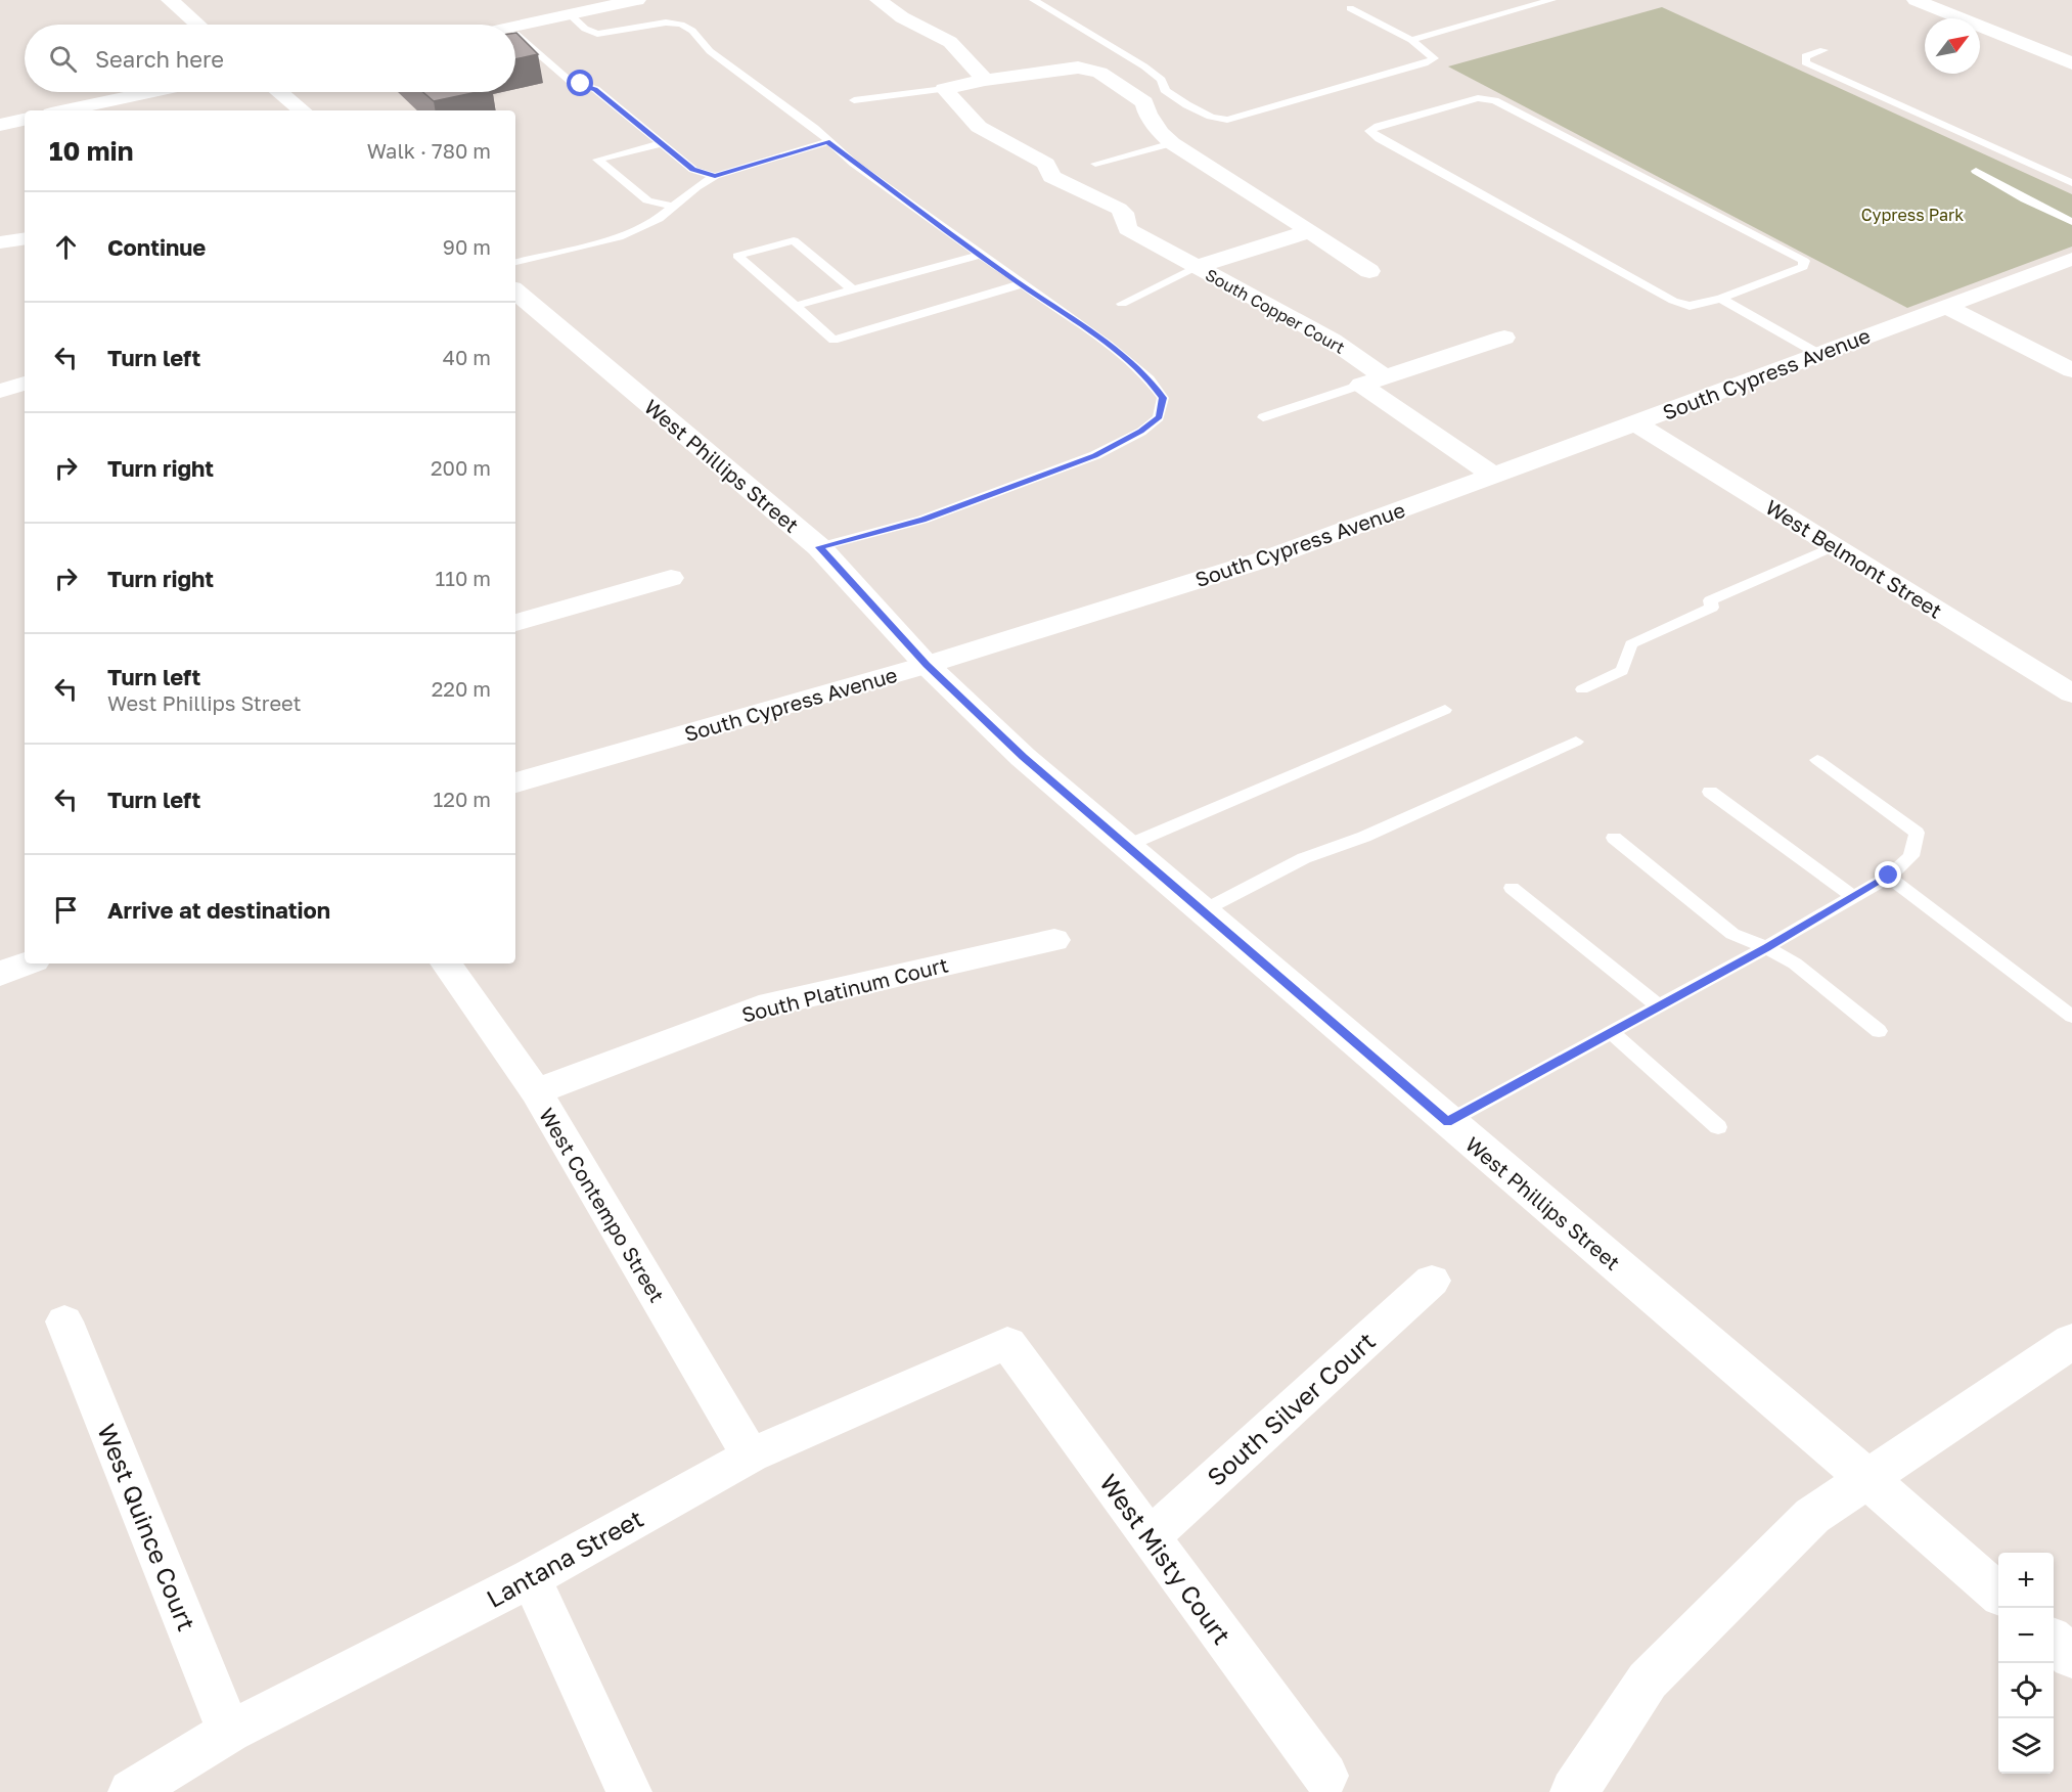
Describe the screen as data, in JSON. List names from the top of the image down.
{
  "streets": {
    "street": [
      "South Copper Court",
      "South Cypress Avenue",
      "West Phillips Street",
      "West Belmont Street",
      "South Platinum Court",
      "West Contempo Street",
      "South Silver Court",
      "West Quince Court",
      "Lantana Street",
      "West Misty Court"
    ]
  },
  "crossings": [
    ["South Copper Court", "South Cypress Avenue"],
    ["South Cypress Avenue", "West Phillips Street"],
    ["South Cypress Avenue", "West Belmont Street"],
    ["South Platinum Court", "West Contempo Street"],
    ["West Contempo Street", "Lantana Street"],
    ["South Silver Court", "West Misty Court"],
    ["West Quince Court", "Lantana Street"],
    ["Lantana Street", "West Misty Court"]
  ],
  "parks": ["Cypress Park"],
  "north": "top right",
  "page": {
    "search": "Search here",
    "heading": ["10 min", "Walk · 780 m"],
    "list": [
      ["Continue", "90 m"],
      ["Turn left", "40 m"],
      ["Turn right", "200 m"],
      ["Turn right", "110 m"],
      ["Turn left", "West Phillips Street", "220 m"],
      ["Turn left", "120 m"],
      "Arrive at destination"
    ],
    "map_buttons": ["+", "−"]
  }
}
